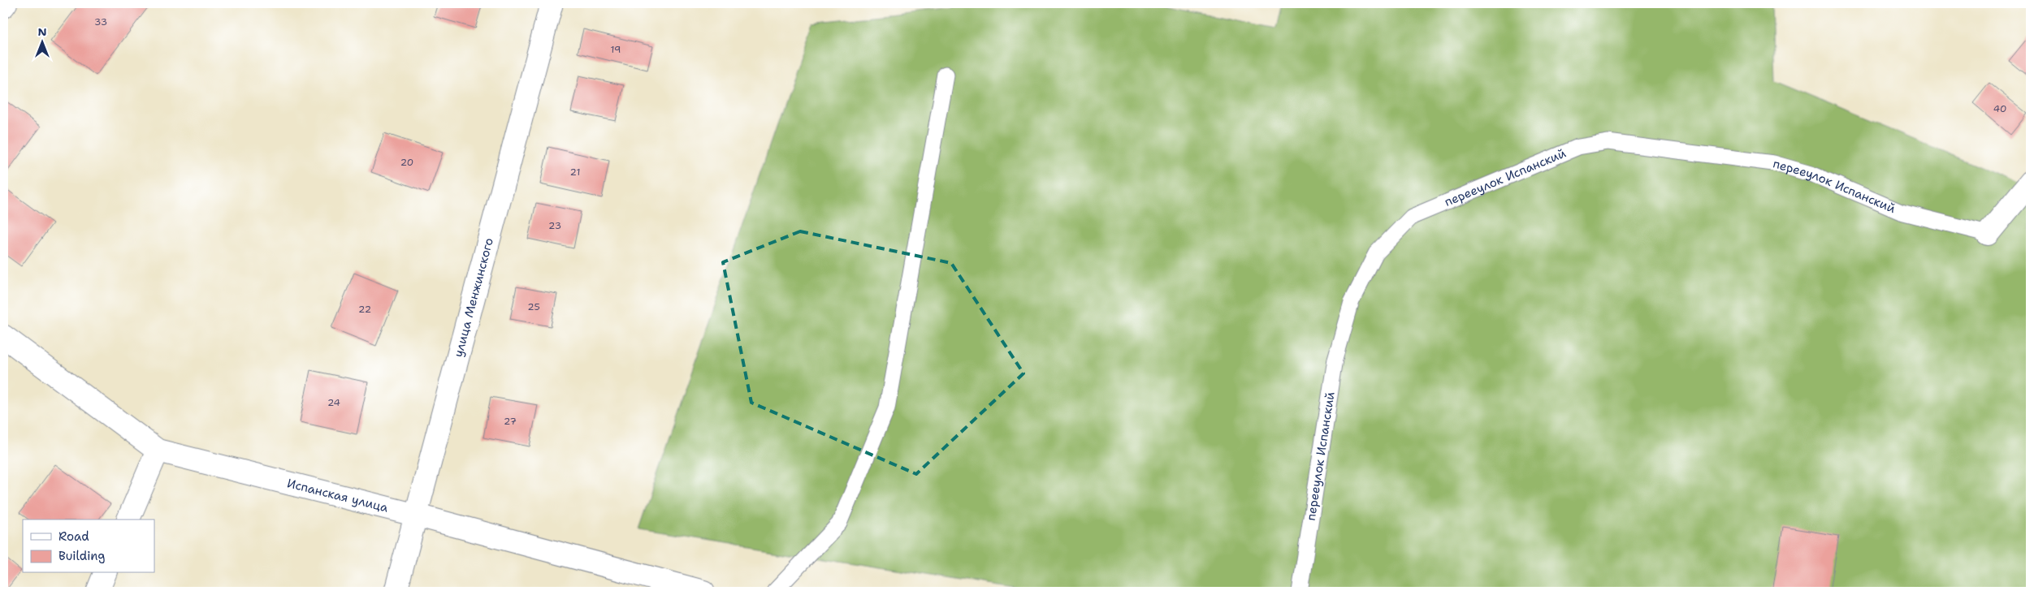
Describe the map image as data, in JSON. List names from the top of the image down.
{
  "streets": {
    "street": ["улица Менжинского", "Испанская улица"],
    "lane": ["перееулок Испанский"]
  },
  "crossings": [
    ["улица Менжинского", "Испанская улица"]
  ],
  "house_numbers": [
    "33",
    "19",
    "40",
    "20",
    "21",
    "23",
    "25",
    "22",
    "24",
    "27"
  ],
  "legend": ["Road", "Building"],
  "north": "top"
}
